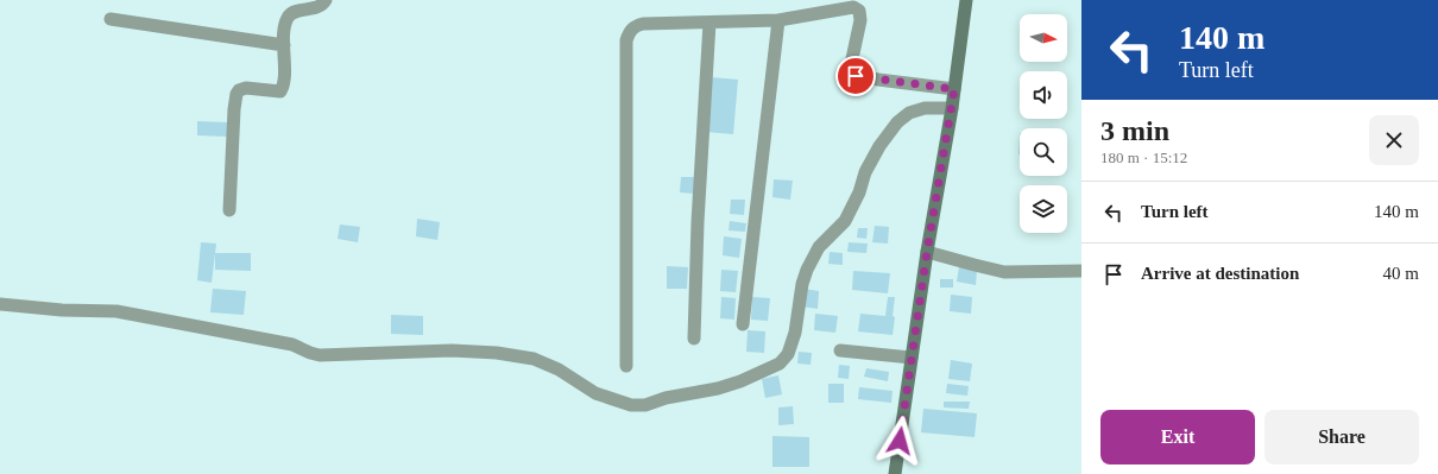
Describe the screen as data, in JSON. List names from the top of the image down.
{
  "north": "right",
  "page": {
    "turn": ["140 m", "Turn left"],
    "heading": ["3 min", "180 m · 15:12"],
    "list": [
      {
        "name": "Turn left",
        "value": "140 m"
      },
      {
        "name": "Arrive at destination",
        "value": "40 m"
      }
    ],
    "buttons": ["Exit", "Share"]
  }
}
